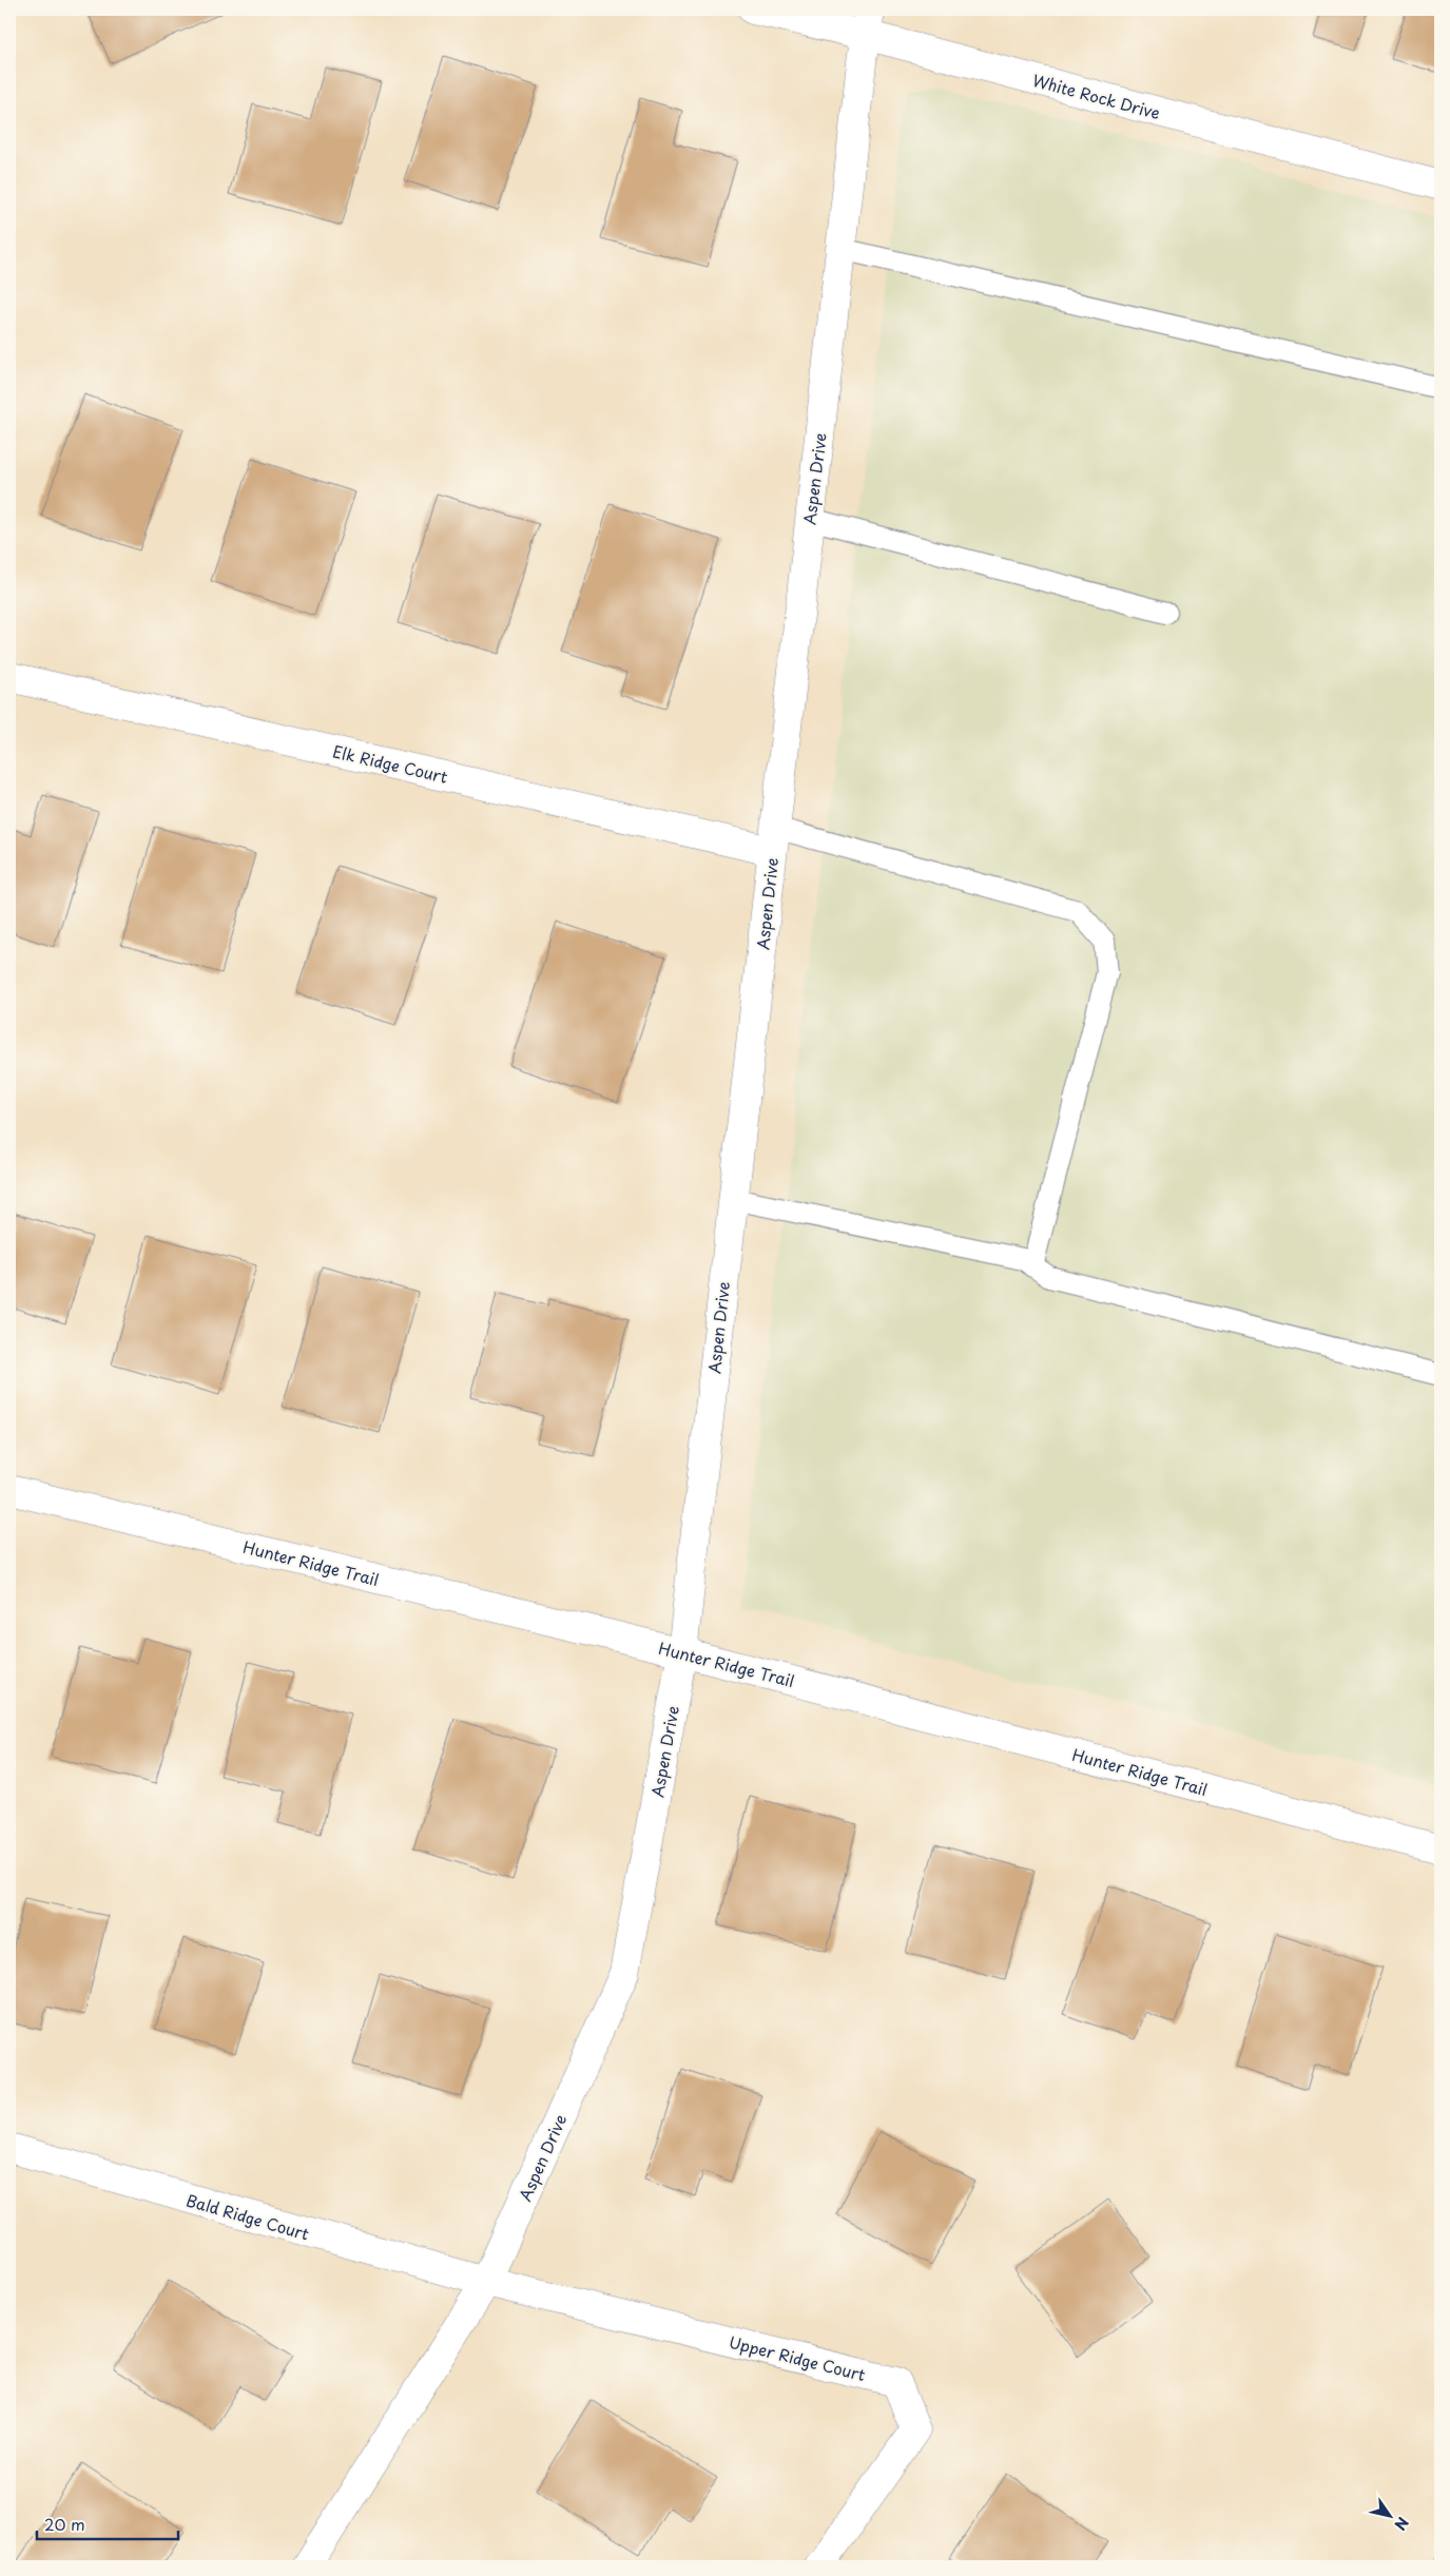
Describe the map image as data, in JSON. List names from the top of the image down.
{
  "streets": {
    "street": [
      "White Rock Drive",
      "Aspen Drive",
      "Elk Ridge Court",
      "Hunter Ridge Trail",
      "Bald Ridge Court",
      "Upper Ridge Court"
    ]
  },
  "crossings": [
    ["White Rock Drive", "Aspen Drive"],
    ["Aspen Drive", "Elk Ridge Court"],
    ["Aspen Drive", "Hunter Ridge Trail"],
    ["Aspen Drive", "Bald Ridge Court"],
    ["Aspen Drive", "Upper Ridge Court"],
    ["Bald Ridge Court", "Upper Ridge Court"]
  ],
  "scale_bar": "20 m",
  "north": "bottom right"
}
